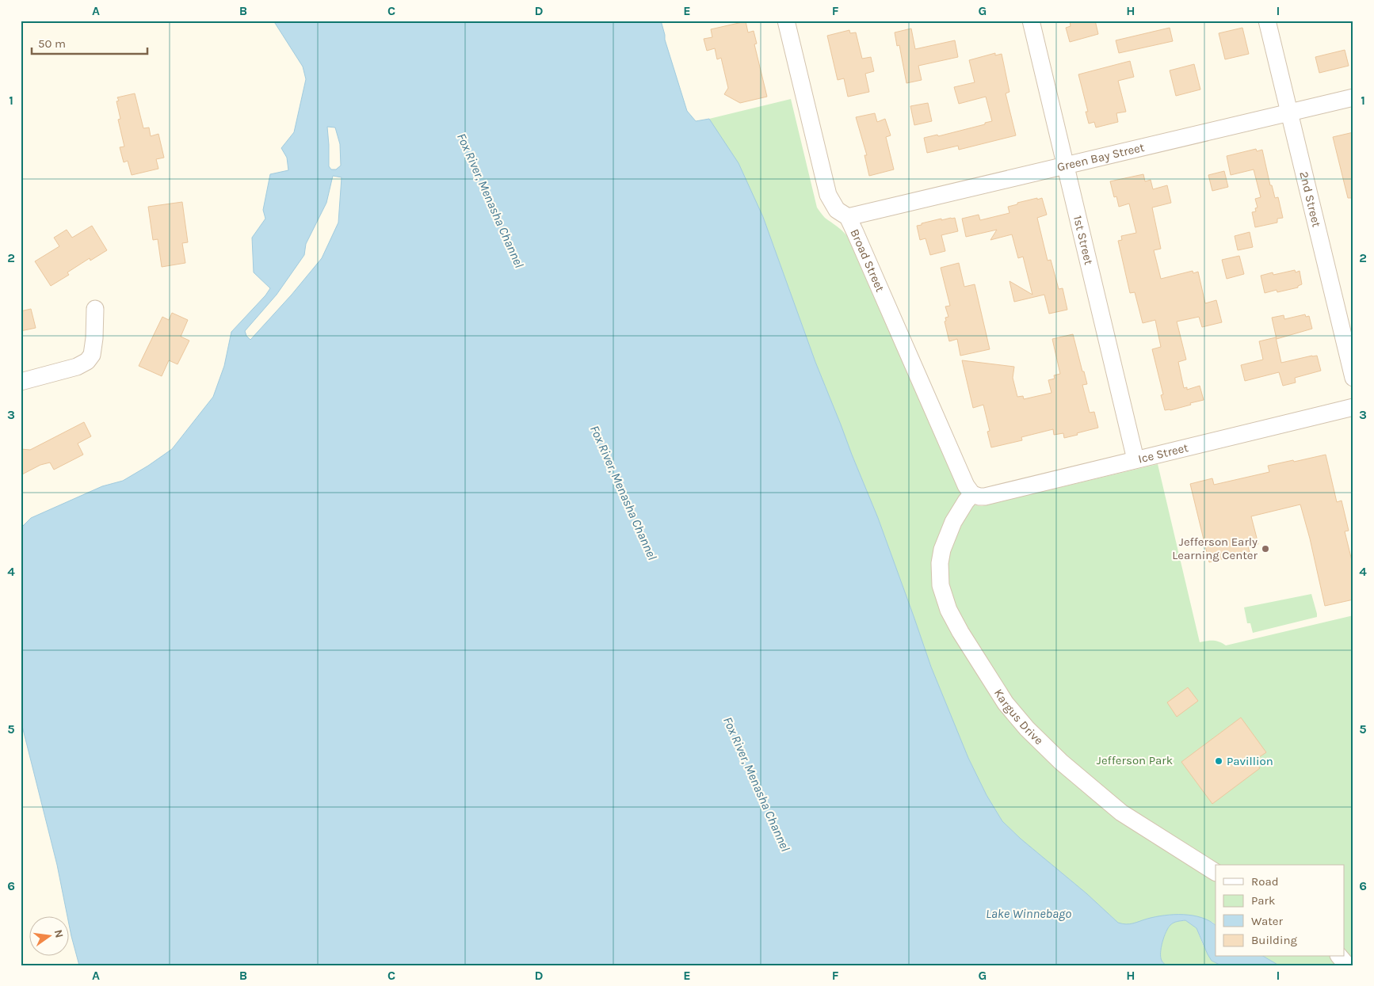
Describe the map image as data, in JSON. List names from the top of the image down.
{
  "streets": {
    "street": [
      "Green Bay Street",
      "2nd Street",
      "1st Street",
      "Broad Street",
      "Ice Street",
      "Kargus Drive"
    ]
  },
  "crossings": [
    ["Green Bay Street", "2nd Street"],
    ["Green Bay Street", "1st Street"],
    ["Green Bay Street", "Broad Street"],
    ["1st Street", "Ice Street"],
    ["Broad Street", "Ice Street"],
    ["Broad Street", "Kargus Drive"],
    ["Ice Street", "Kargus Drive"]
  ],
  "water": ["Fox River, Menasha Channel", "Lake Winnebago"],
  "parks": ["Jefferson Park"],
  "places": ["Jefferson Early Learning Center", "Pavillion"],
  "legend": [
    "Road",
    "Park",
    "Water",
    "Building"
  ],
  "scale_bar": "50 m",
  "north": "right",
  "grid": {
    "columns": [
      "A",
      "B",
      "C",
      "D",
      "E",
      "F",
      "G",
      "H",
      "I"
    ],
    "rows": [
      "1",
      "2",
      "3",
      "4",
      "5",
      "6"
    ]
  }
}
